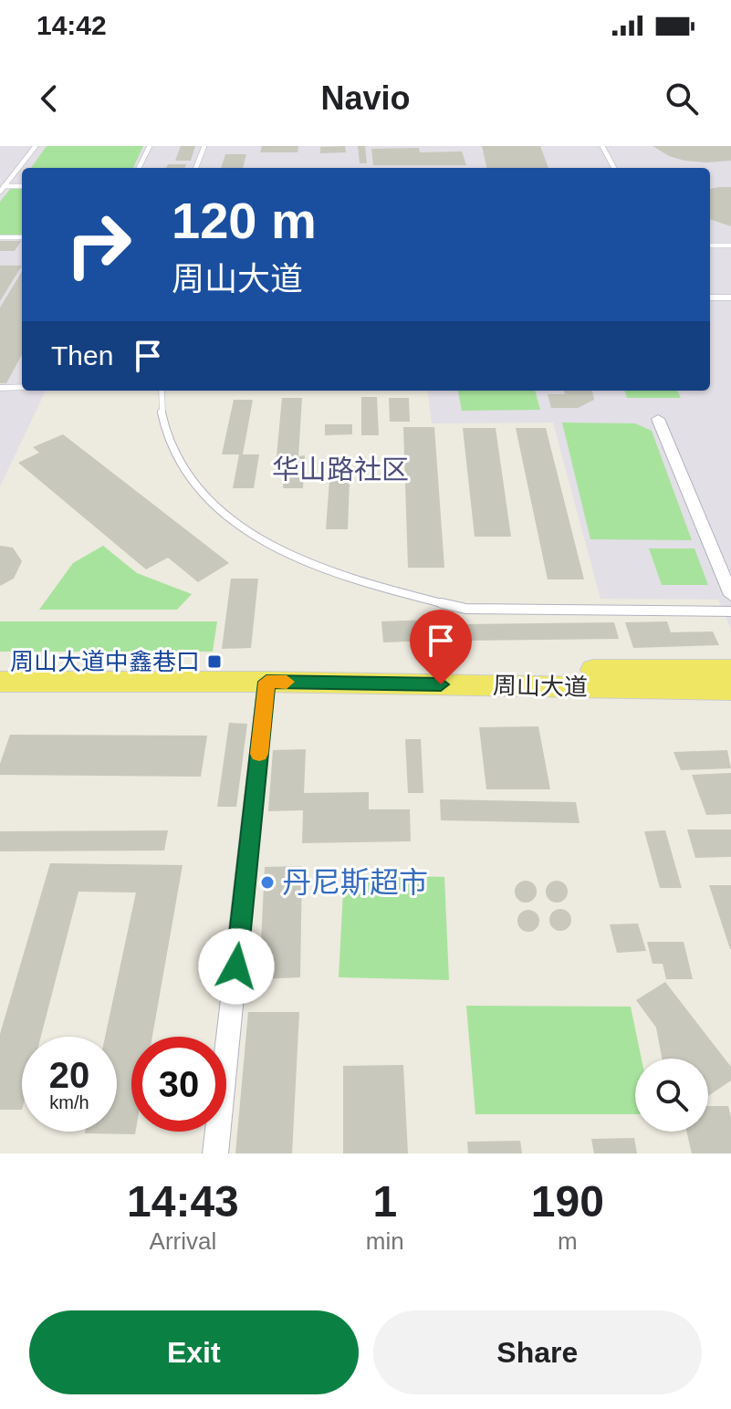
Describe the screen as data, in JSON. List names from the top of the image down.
{
  "streets": {
    "main road": ["周山大道"]
  },
  "districts": ["华山路社区"],
  "places": {
    "transit": ["周山大道中鑫巷口"],
    "other": ["丹尼斯超市"]
  },
  "page": {
    "status": "14:42",
    "header": "Navio",
    "turn": ["120 m", "周山大道"],
    "then": "Then",
    "speed": "20 km/h",
    "limit": "30",
    "eta": [
      "14:43",
      "Arrival",
      "1",
      "min",
      "190",
      "m"
    ],
    "buttons": ["Exit", "Share"]
  }
}
